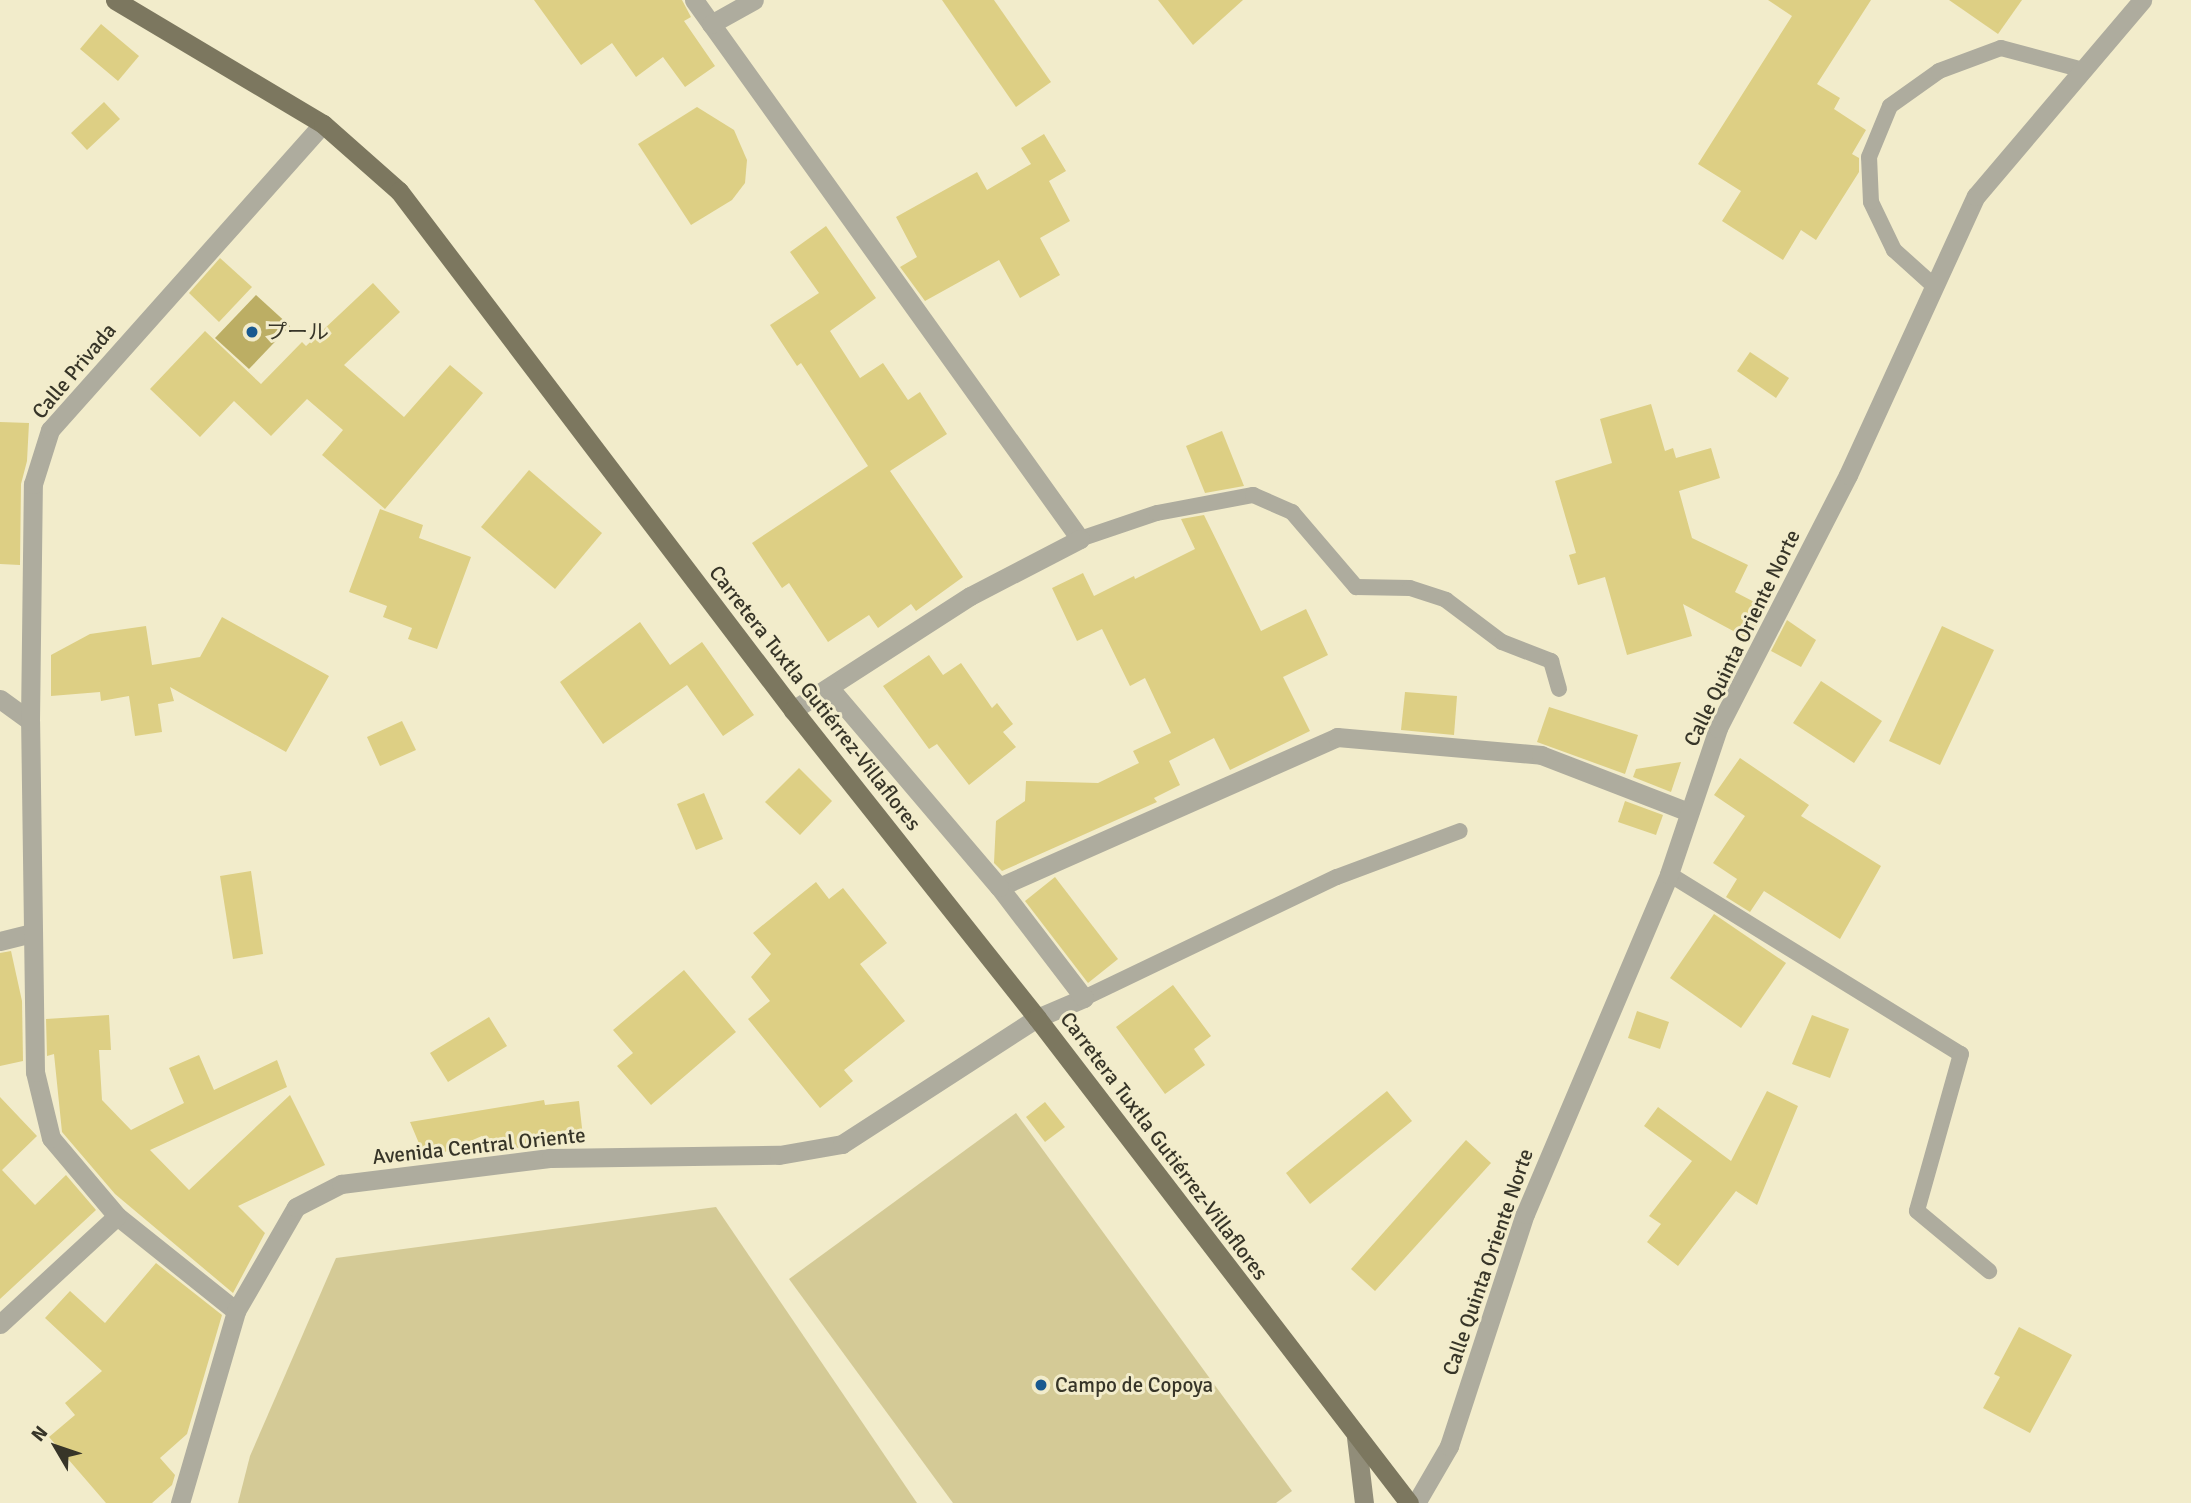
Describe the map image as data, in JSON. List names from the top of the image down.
{
  "streets": {
    "main road": ["Carretera Tuxtla Gutiérrez-Villaflores"],
    "street": ["Calle Privada", "Calle Quinta Oriente Norte", "Avenida Central Oriente"]
  },
  "crossings": [
    ["Calle Privada", "Carretera Tuxtla Gutiérrez-Villaflores"],
    ["Calle Privada", "Avenida Central Oriente"],
    ["Carretera Tuxtla Gutiérrez-Villaflores", "Avenida Central Oriente"]
  ],
  "places": ["プール", "Campo de Copoya"],
  "north": "top left"
}
